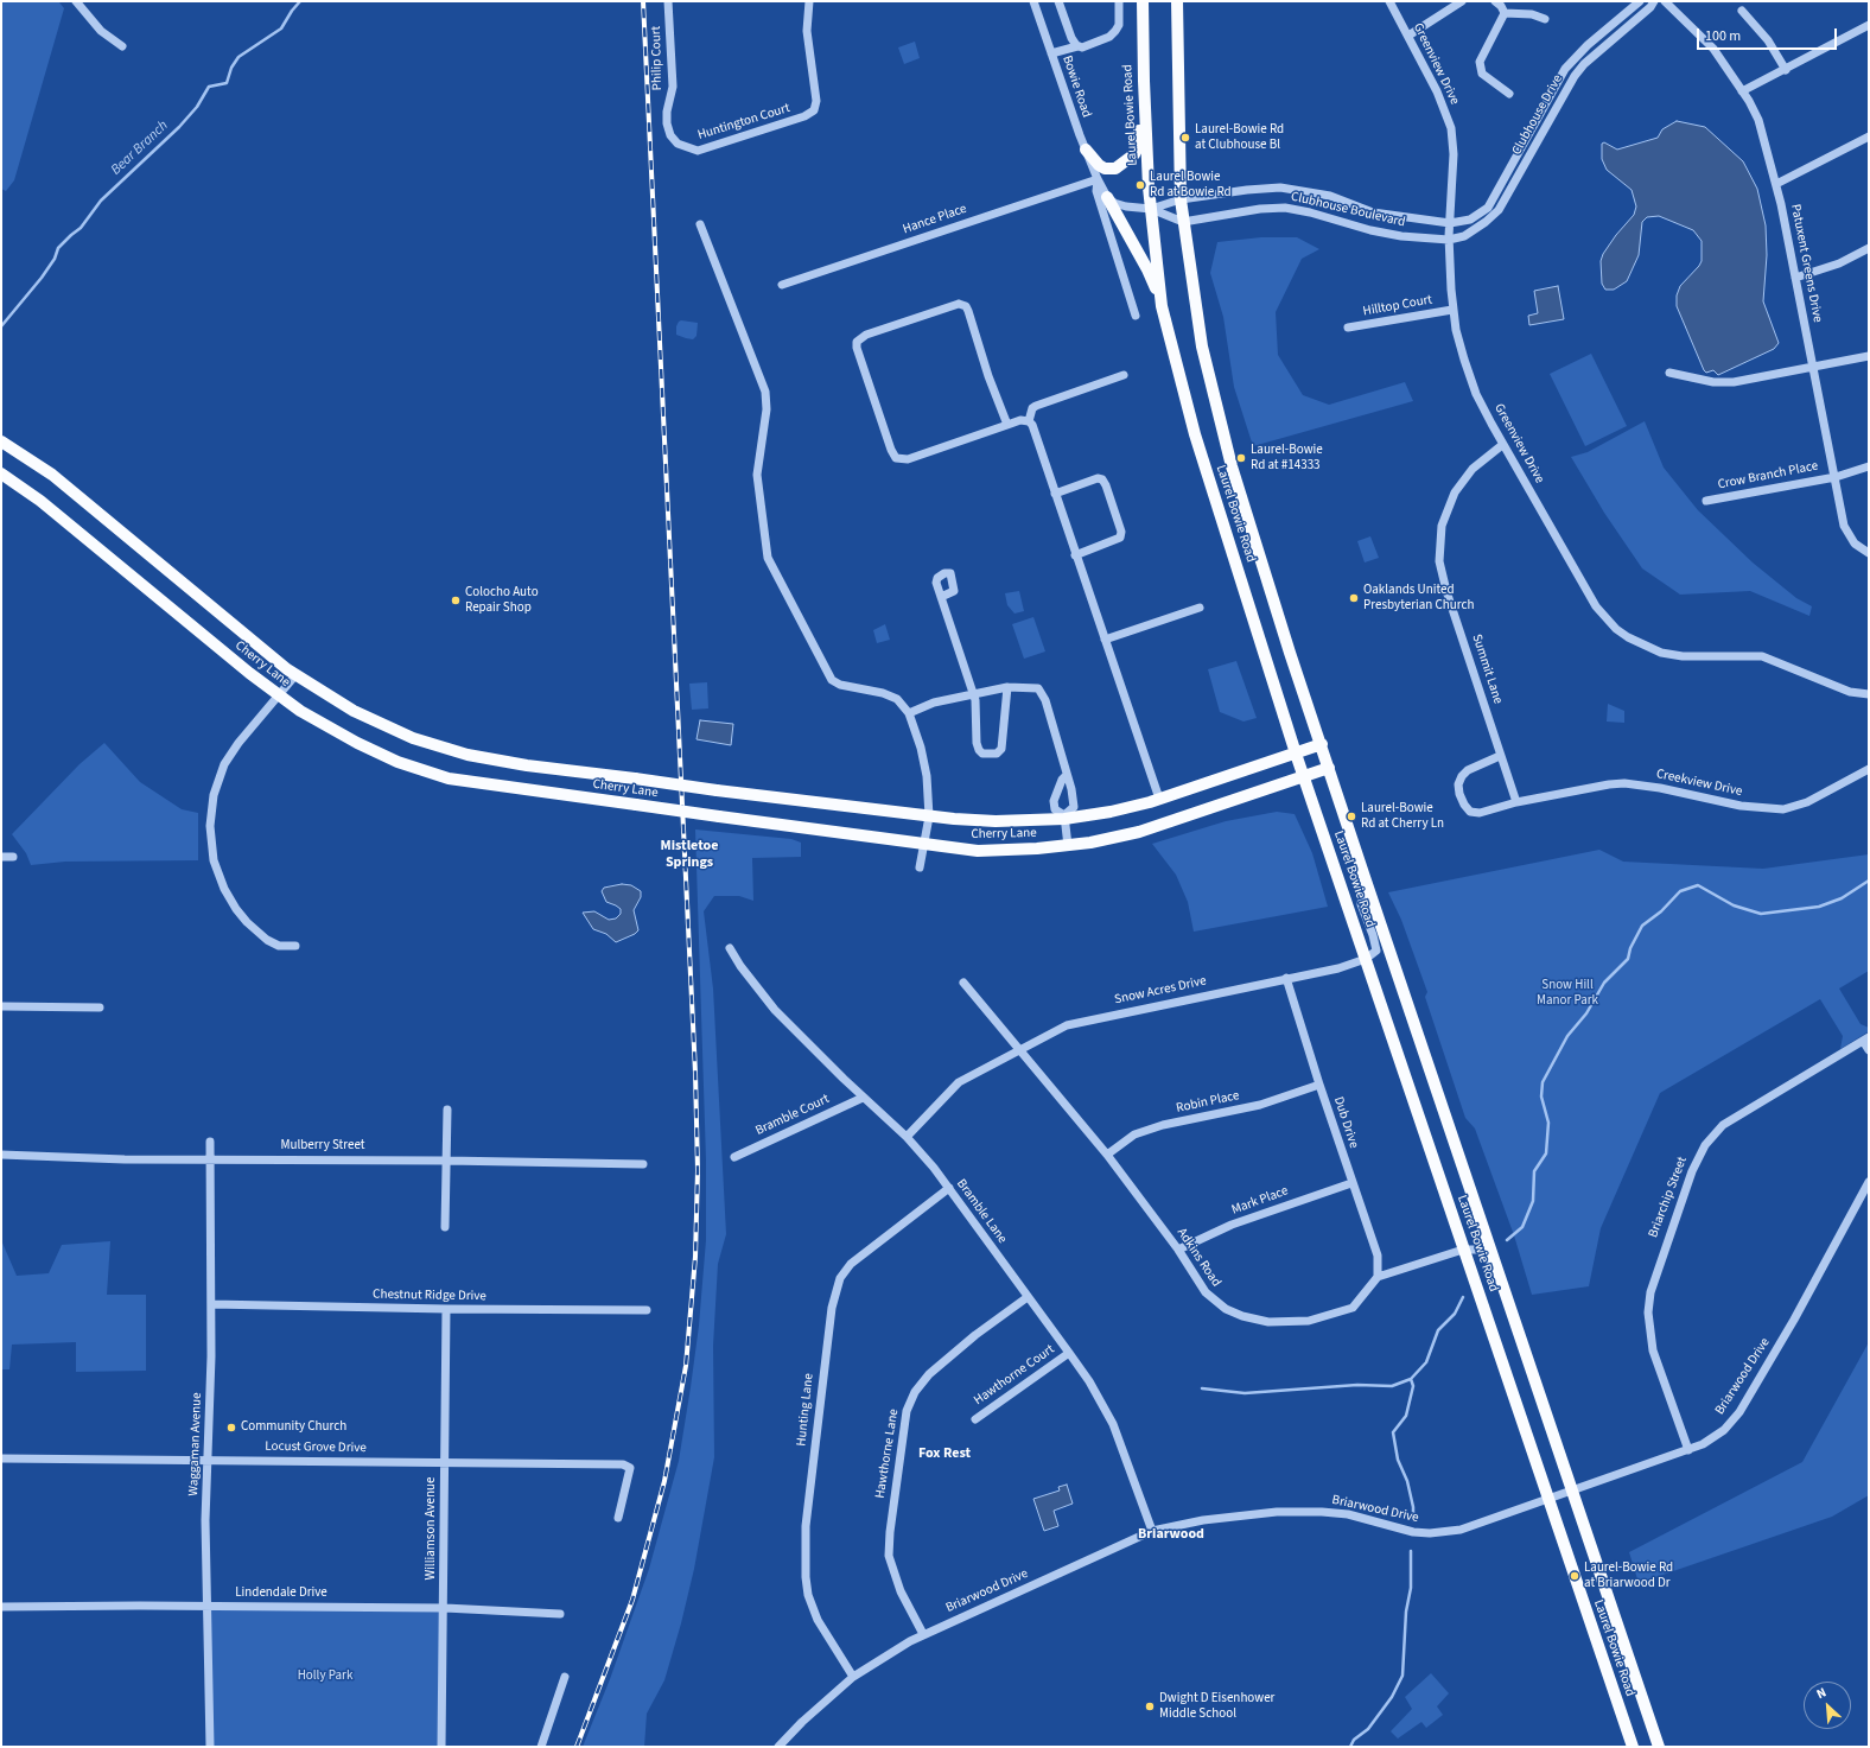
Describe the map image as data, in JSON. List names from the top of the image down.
{
  "streets": {
    "main road": ["Laurel Bowie Road", "Cherry Lane"],
    "street": [
      "Philip Court",
      "Greenview Drive",
      "Bowie Road",
      "Clubhouse Drive",
      "Huntington Court",
      "Clubhouse Boulevard",
      "Hance Place",
      "Patuxent Greens Drive",
      "Hilltop Court",
      "Crow Branch Place",
      "Summit Lane",
      "Creekview Drive",
      "Snow Acres Drive",
      "Robin Place",
      "Bramble Court",
      "Dub Drive",
      "Mulberry Street",
      "Briarchip Street",
      "Mark Place",
      "Bramble Lane",
      "Adkins Road",
      "Chestnut Ridge Drive",
      "Hawthorne Court",
      "Briarwood Drive",
      "Hunting Lane",
      "Waggaman Avenue",
      "Locust Grove Drive",
      "Hawthorne Lane",
      "Williamson Avenue",
      "Lindendale Drive"
    ]
  },
  "crossings": [
    ["Philip Court", "Huntington Court"],
    ["Greenview Drive", "Clubhouse Drive"],
    ["Greenview Drive", "Clubhouse Boulevard"],
    ["Greenview Drive", "Hilltop Court"],
    ["Greenview Drive", "Summit Lane"],
    ["Bowie Road", "Hance Place"],
    ["Laurel Bowie Road", "Clubhouse Boulevard"],
    ["Laurel Bowie Road", "Cherry Lane"],
    ["Laurel Bowie Road", "Snow Acres Drive"],
    ["Laurel Bowie Road", "Briarwood Drive"],
    ["Clubhouse Drive", "Clubhouse Boulevard"],
    ["Patuxent Greens Drive", "Crow Branch Place"],
    ["Summit Lane", "Creekview Drive"],
    ["Snow Acres Drive", "Dub Drive"],
    ["Snow Acres Drive", "Bramble Lane"],
    ["Snow Acres Drive", "Adkins Road"],
    ["Robin Place", "Dub Drive"],
    ["Robin Place", "Adkins Road"],
    ["Bramble Court", "Bramble Lane"],
    ["Dub Drive", "Mark Place"],
    ["Dub Drive", "Adkins Road"],
    ["Mulberry Street", "Waggaman Avenue"],
    ["Briarchip Street", "Briarwood Drive"],
    ["Mark Place", "Adkins Road"],
    ["Bramble Lane", "Hawthorne Court"],
    ["Bramble Lane", "Briarwood Drive"],
    ["Bramble Lane", "Hunting Lane"],
    ["Bramble Lane", "Hawthorne Lane"],
    ["Chestnut Ridge Drive", "Waggaman Avenue"],
    ["Chestnut Ridge Drive", "Williamson Avenue"],
    ["Briarwood Drive", "Hunting Lane"],
    ["Briarwood Drive", "Hawthorne Lane"],
    ["Waggaman Avenue", "Locust Grove Drive"],
    ["Waggaman Avenue", "Lindendale Drive"],
    ["Locust Grove Drive", "Williamson Avenue"],
    ["Williamson Avenue", "Lindendale Drive"]
  ],
  "districts": ["Mistletoe Springs", "Fox Rest", "Briarwood"],
  "water": ["Bear Branch"],
  "parks": ["Snow Hill Manor Park", "Holly Park"],
  "places": [
    "Laurel-Bowie Rd at Clubhouse Bl",
    "Laurel Bowie Rd at Bowie Rd",
    "Laurel-Bowie Rd at #14333",
    "Oaklands United Presbyterian Church",
    "Colocho Auto Repair Shop",
    "Laurel-Bowie Rd at Cherry Ln",
    "Community Church",
    "Laurel-Bowie Rd at Briarwood Dr",
    "Dwight D Eisenhower Middle School"
  ],
  "scale_bar": "100 m",
  "north": "top left"
}
